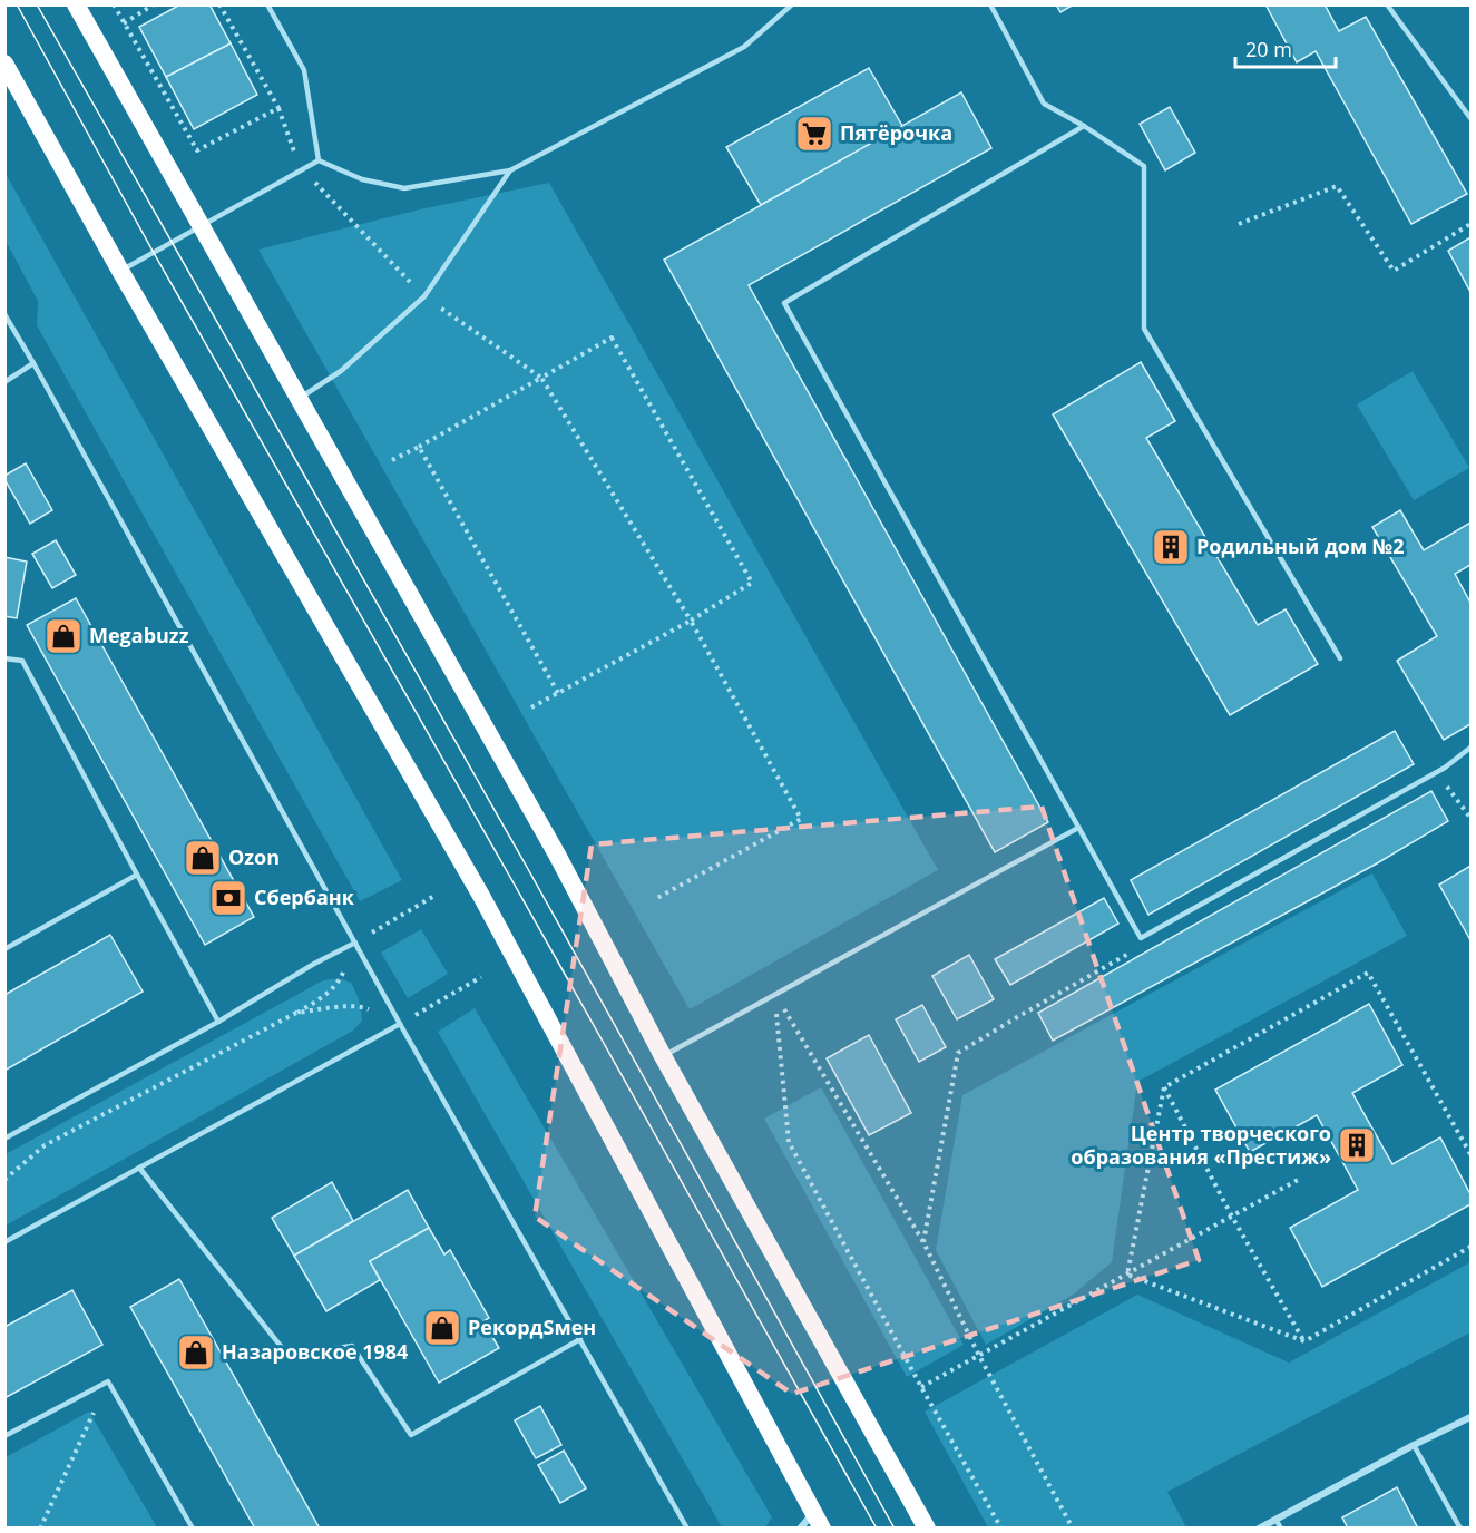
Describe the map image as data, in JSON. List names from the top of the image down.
{
  "places": {
    "supermarket": ["Пятёрочка"],
    "building": ["Родильный дом №2", "Центр творческого образования «Престиж»"],
    "shop": [
      "Megabuzz",
      "Ozon",
      "РекордSмен",
      "Назаровское 1984"
    ],
    "bank": ["Сбербанк"]
  },
  "scale_bar": "20 m"
}
